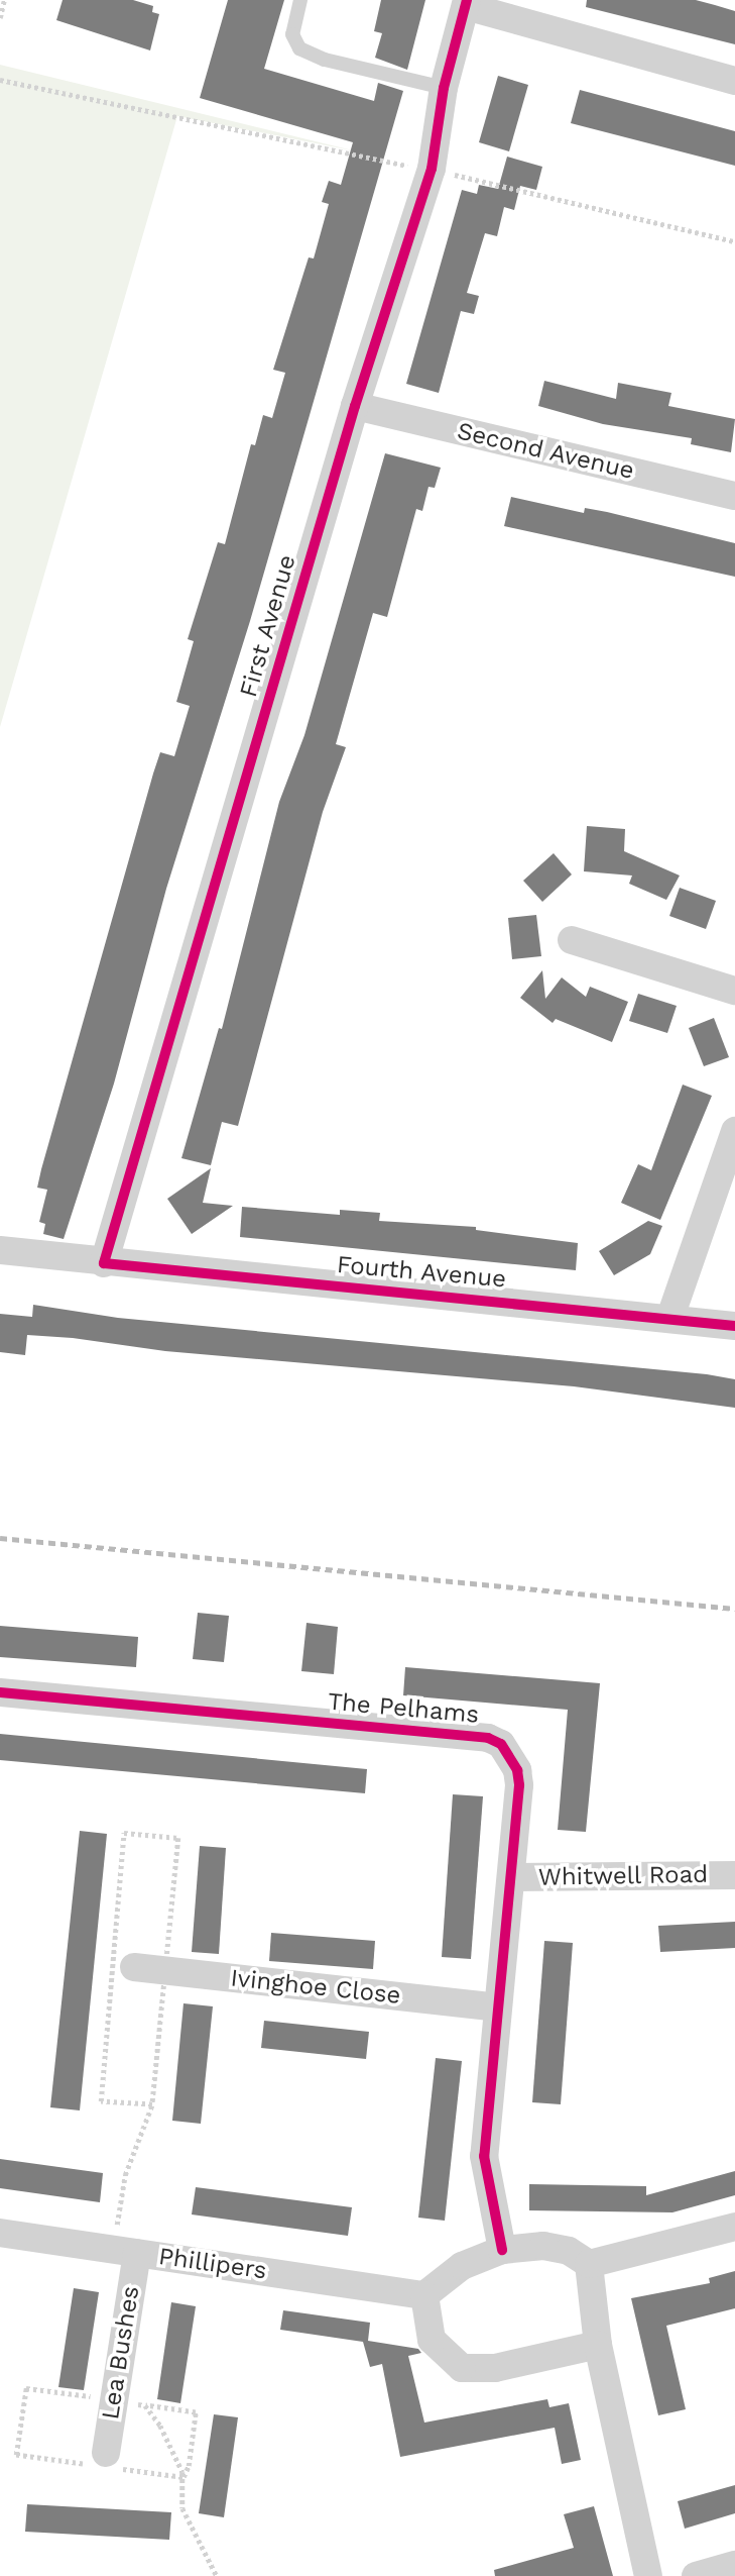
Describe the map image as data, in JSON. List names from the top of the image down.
{
  "streets": {
    "street": [
      "Second Avenue",
      "First Avenue",
      "Fourth Avenue",
      "The Pelhams",
      "Whitwell Road",
      "Ivinghoe Close",
      "Phillipers",
      "Lea Bushes"
    ]
  },
  "crossings": [
    ["Second Avenue", "First Avenue"],
    ["First Avenue", "Fourth Avenue"],
    ["The Pelhams", "Whitwell Road"],
    ["The Pelhams", "Ivinghoe Close"],
    ["The Pelhams", "Phillipers"],
    ["Phillipers", "Lea Bushes"]
  ]
}
